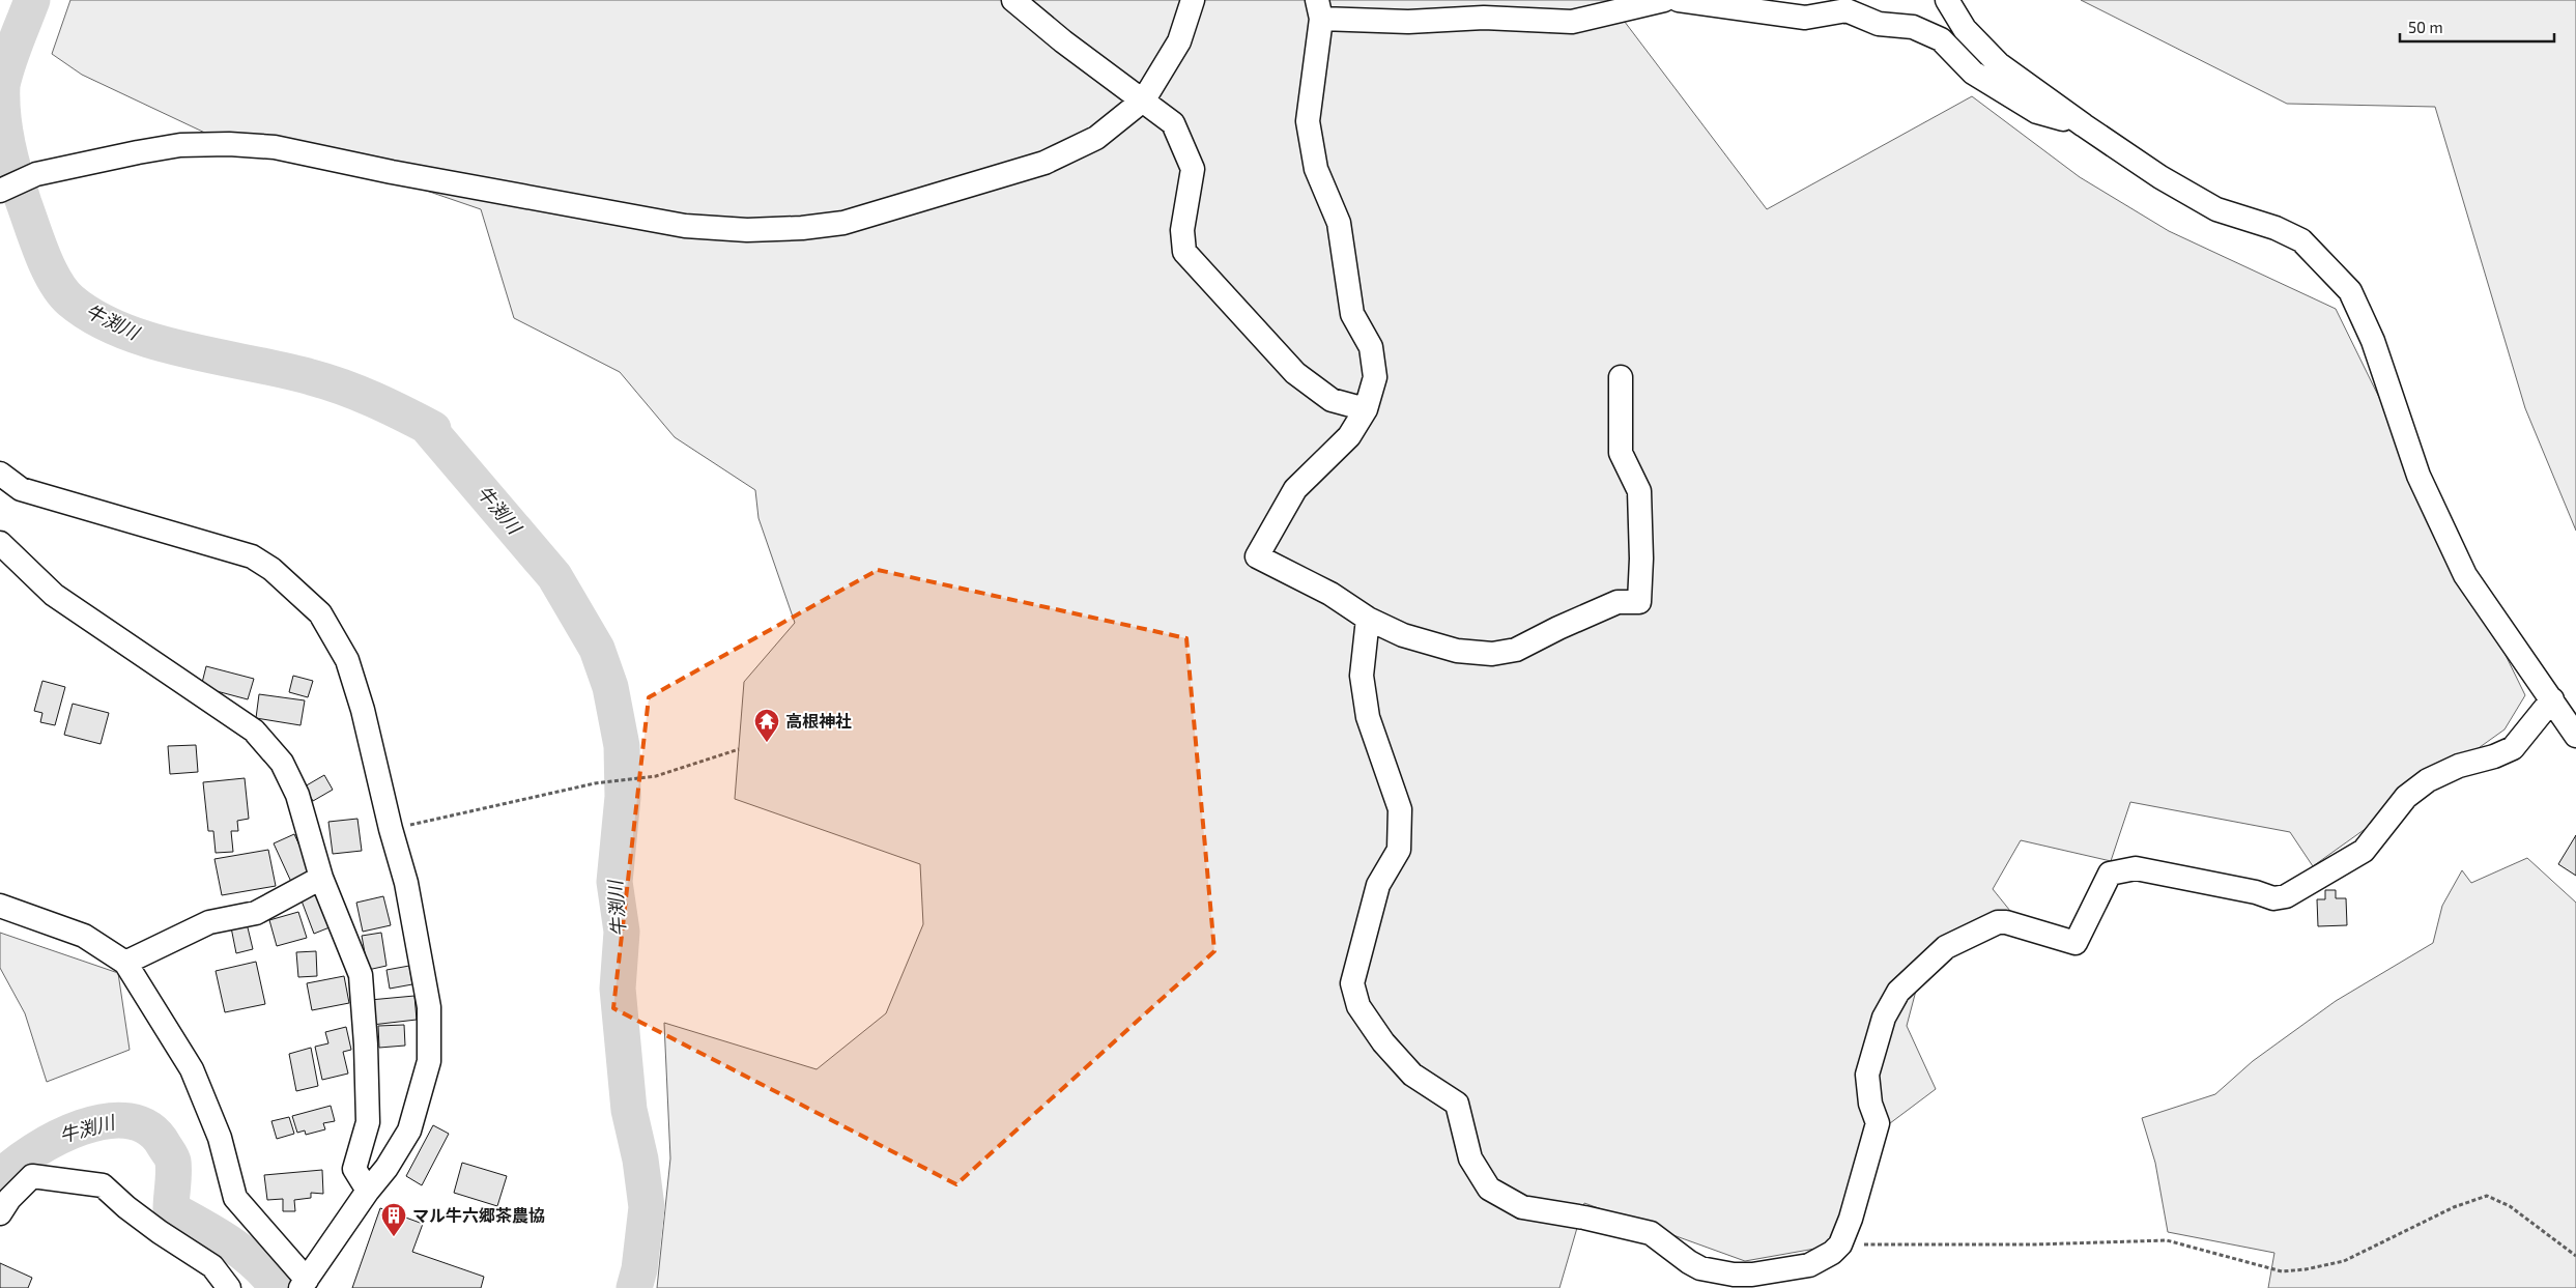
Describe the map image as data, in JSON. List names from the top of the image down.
{
  "water": ["牛渕川"],
  "places": {
    "temple": ["高根神社"],
    "building": ["マル牛六郷茶農協"]
  },
  "scale_bar": "50 m"
}
